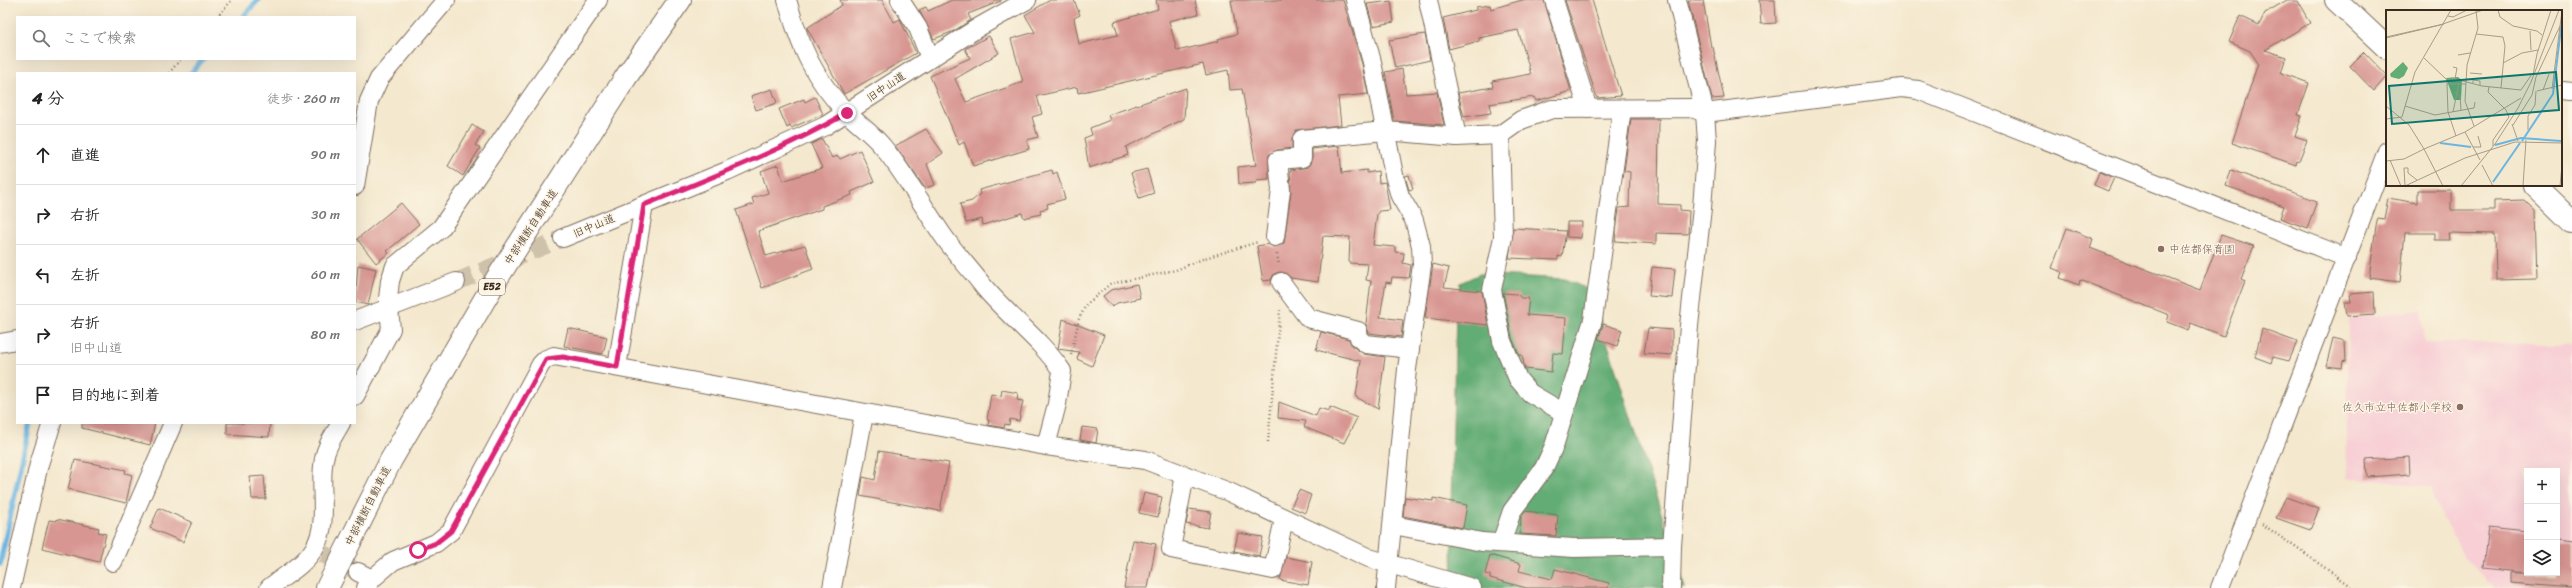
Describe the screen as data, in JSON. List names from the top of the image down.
{
  "streets": {
    "main road": ["中部横断自動車道", "E52"],
    "street": ["旧中山道"]
  },
  "places": ["中佐都保育園", "佐久市立中佐都小学校"],
  "page": {
    "search": "ここで検索",
    "heading": ["4 分", "徒歩 · 260 m"],
    "list": [
      ["直進", "90 m"],
      ["右折", "30 m"],
      ["左折", "60 m"],
      ["右折", "旧中山道", "80 m"],
      "目的地に到着"
    ],
    "map_buttons": ["+", "−"]
  }
}
